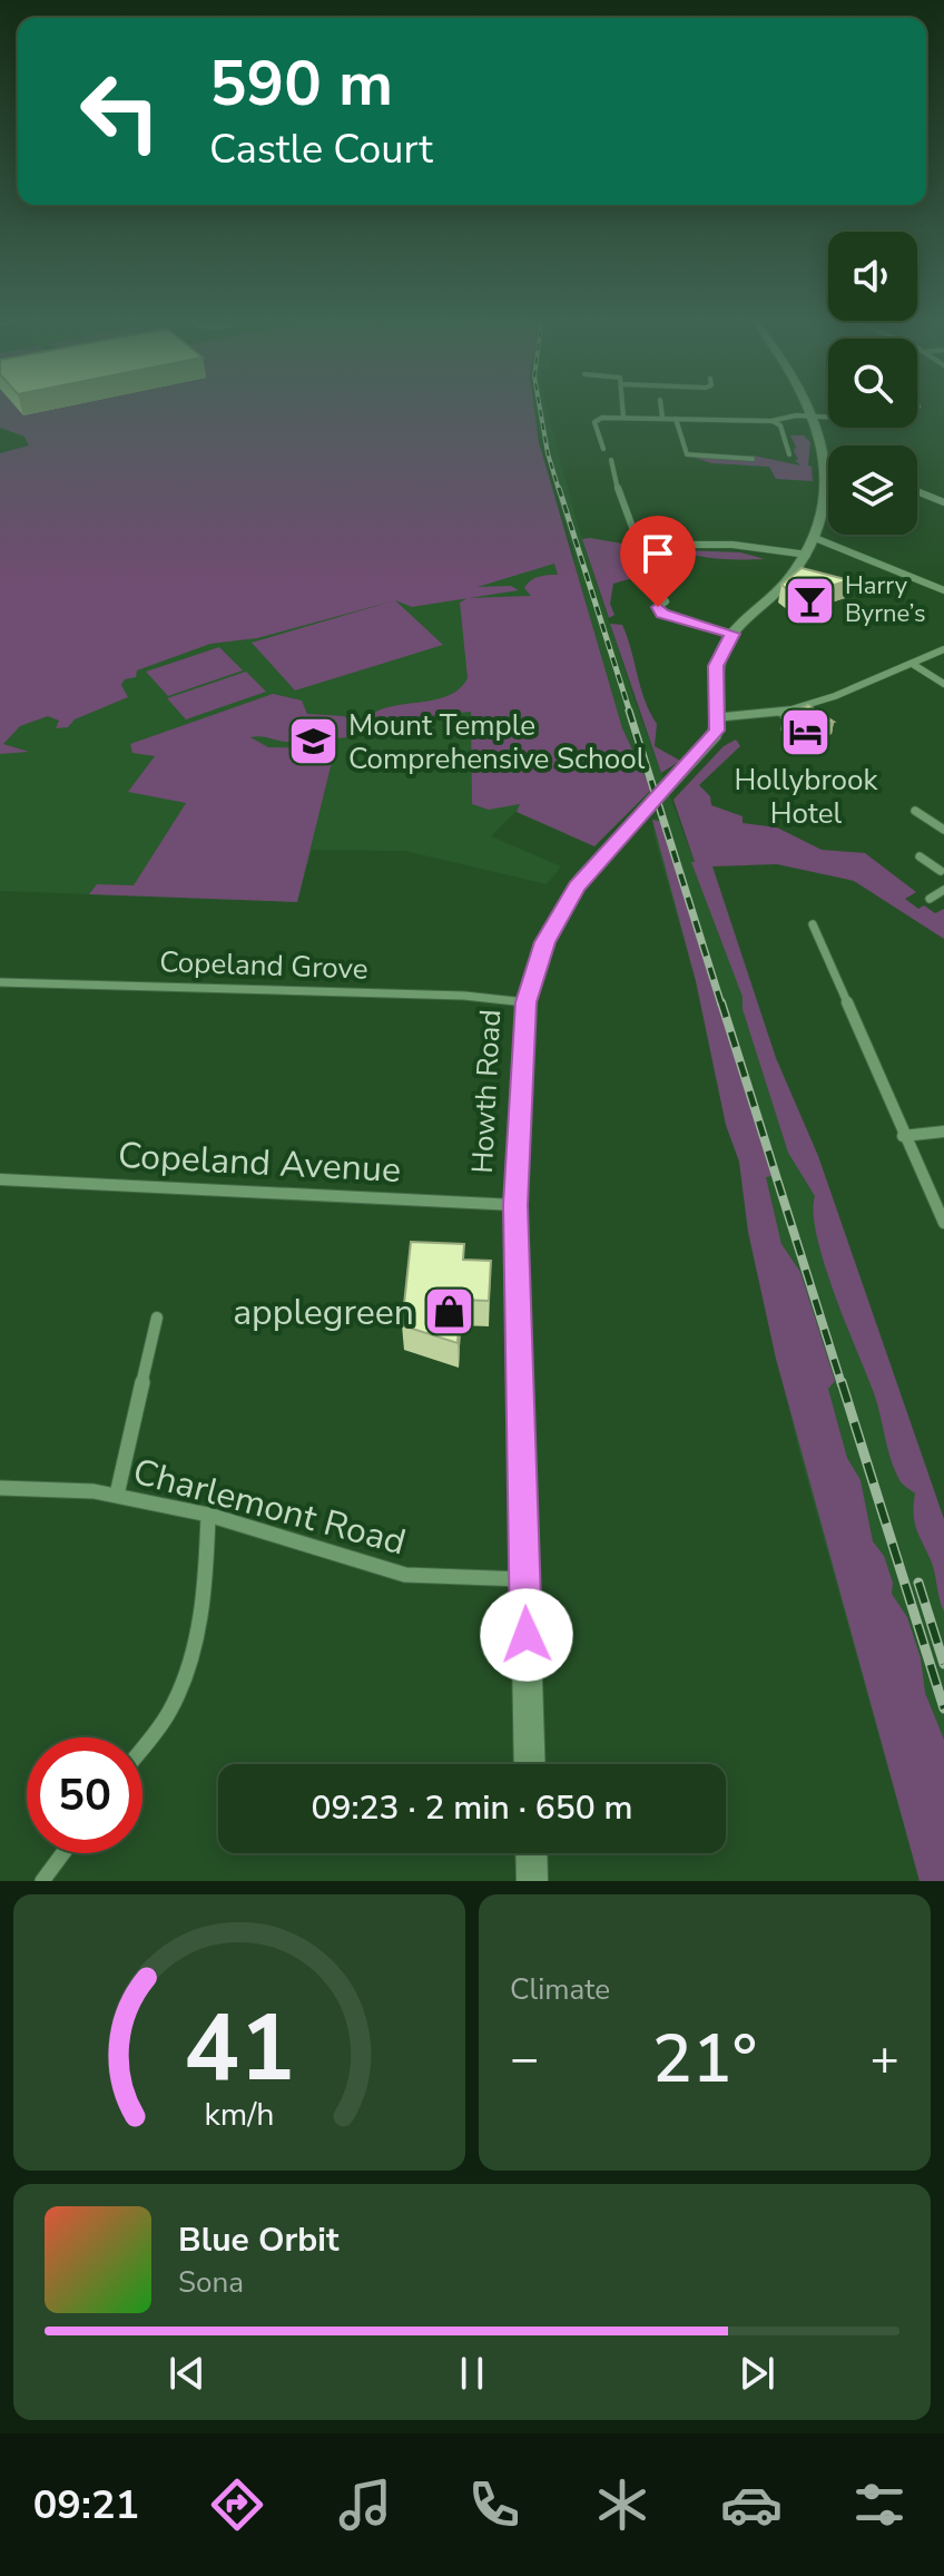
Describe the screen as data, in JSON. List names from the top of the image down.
{
  "streets": {
    "main road": ["Howth Road"],
    "street": ["Copeland Grove", "Copeland Avenue", "Charlemont Road"]
  },
  "crossings": [
    ["Copeland Grove", "Howth Road"],
    ["Howth Road", "Copeland Avenue"],
    ["Howth Road", "Charlemont Road"]
  ],
  "places": {
    "bar": ["Harry Byrne’s"],
    "hotel": ["Hollybrook Hotel"],
    "school or university": ["Mount Temple Comprehensive School"],
    "shop": ["applegreen"]
  },
  "page": {
    "turn": ["590 m", "Castle Court"],
    "limit": "50",
    "trip": "09:23 · 2 min · 650 m",
    "tile": "Climate",
    "heat": ["−", "21°", "+"],
    "song": ["Blue Orbit", "Sona"],
    "tabs": "09:21",
    "gauge": ["41", "km/h"]
  }
}
